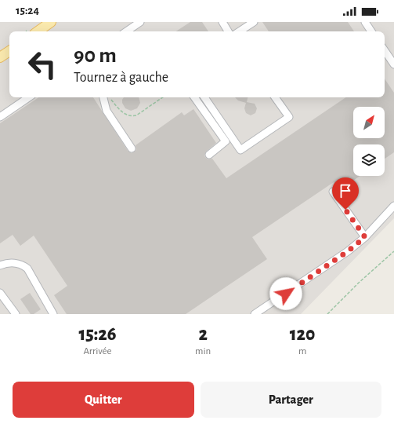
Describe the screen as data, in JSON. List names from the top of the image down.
{
  "north": "top right",
  "page": {
    "status": "15:24",
    "turn": ["90 m", "Tournez à gauche"],
    "eta": [
      "15:26",
      "Arrivée",
      "2",
      "min",
      "120",
      "m"
    ],
    "buttons": ["Quitter", "Partager"]
  }
}
